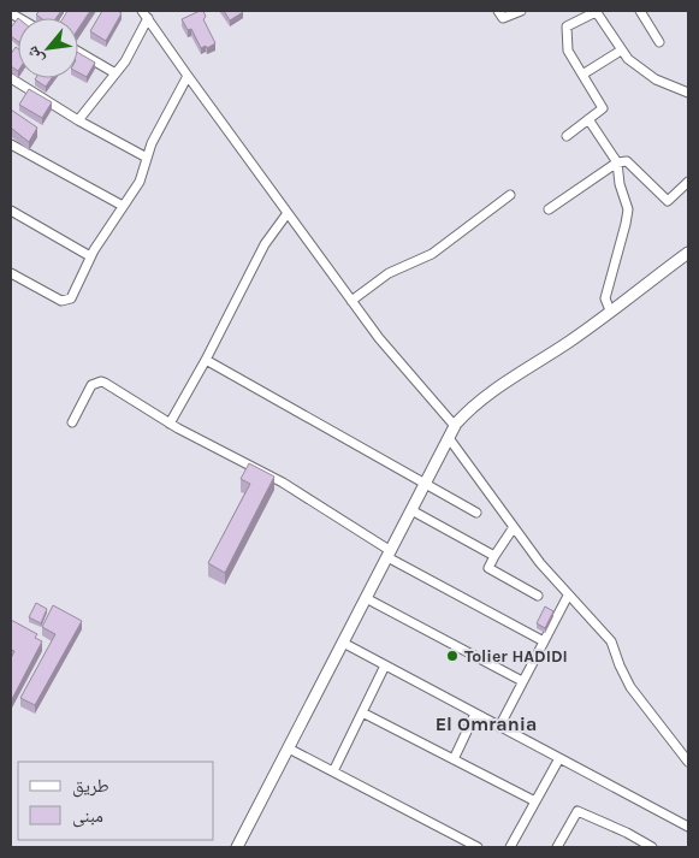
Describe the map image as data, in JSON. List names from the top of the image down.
{
  "districts": ["El Omrania"],
  "places": ["Tolier HADIDI"],
  "legend": ["طريق", "مبنى"],
  "north": "bottom left"
}
